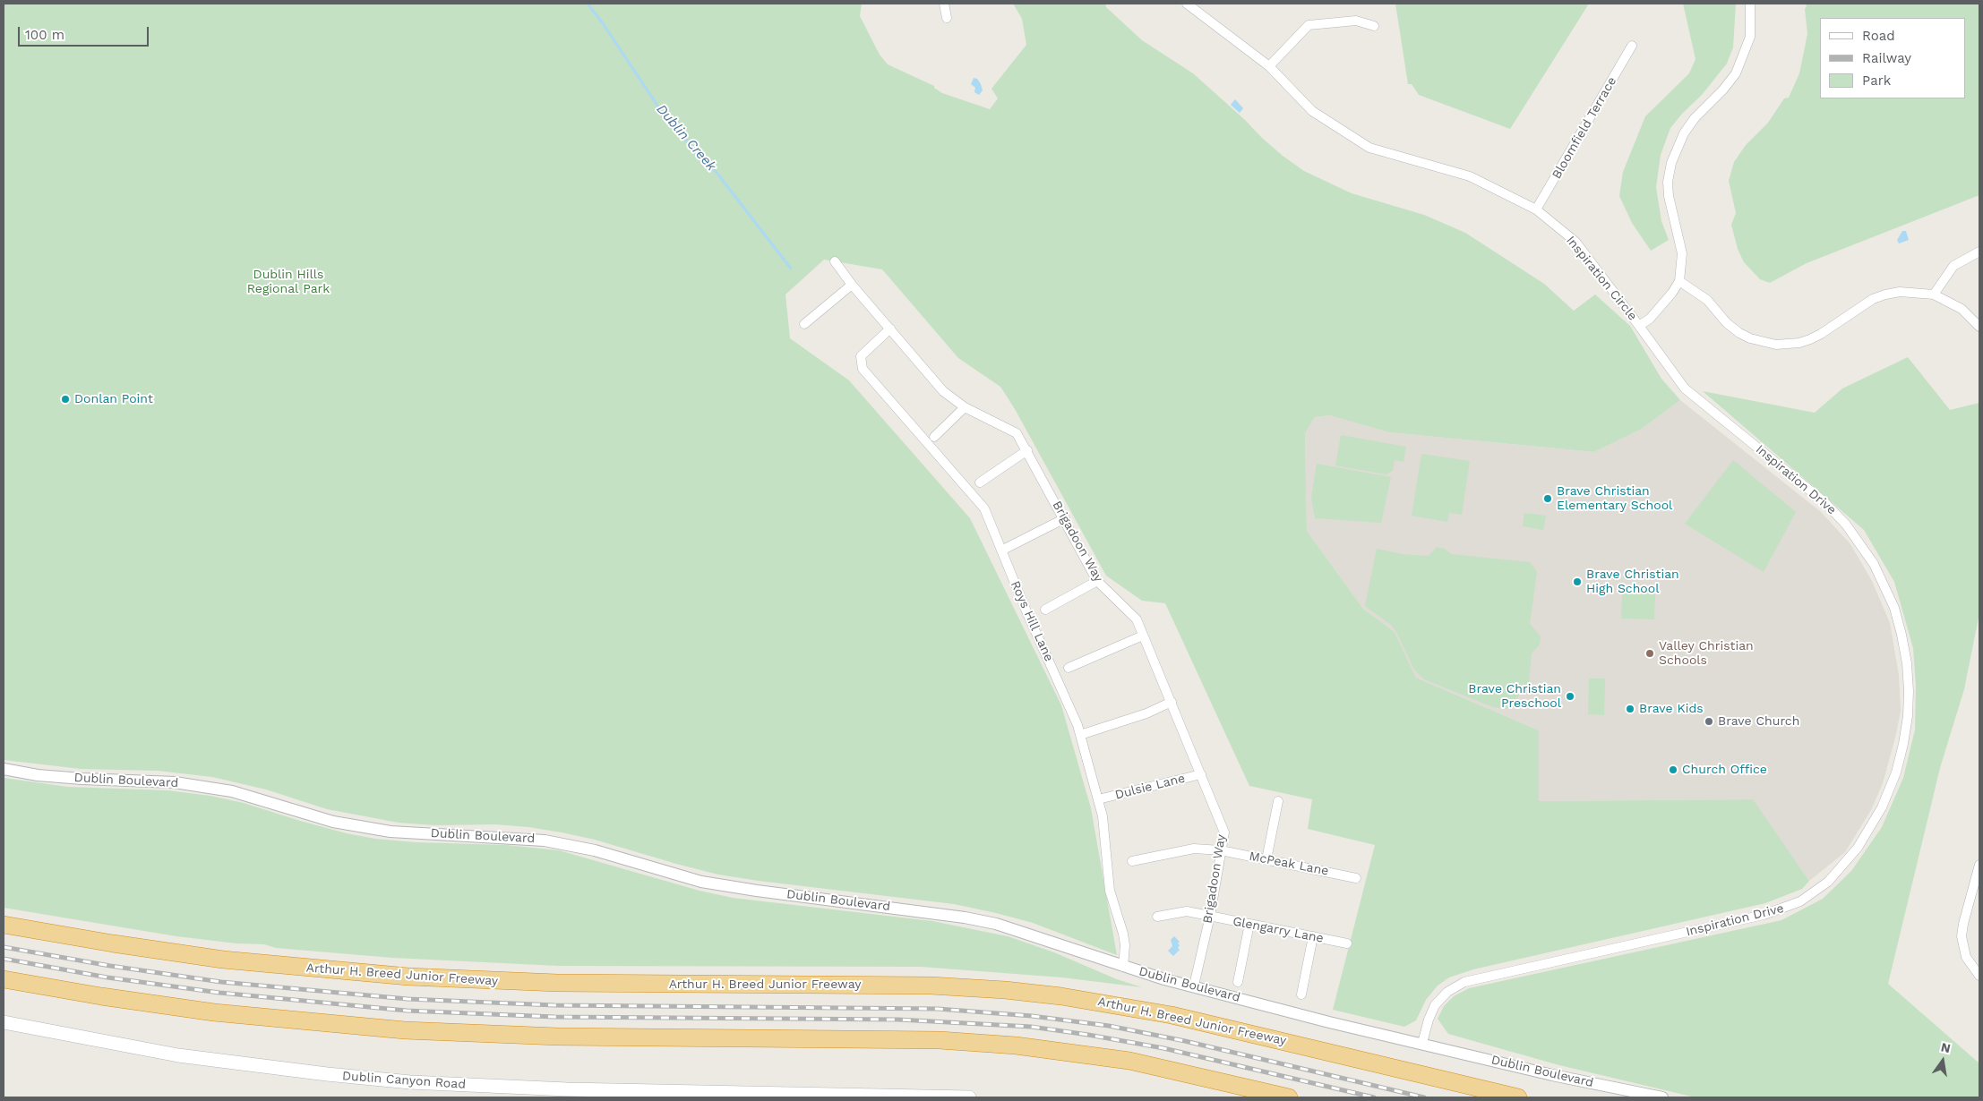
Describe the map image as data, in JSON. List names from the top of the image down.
{
  "streets": {
    "highway": ["Arthur H. Breed Junior Freeway"],
    "main road": ["Dublin Canyon Road"],
    "street": [
      "Bloomfield Terrace",
      "Inspiration Circle",
      "Inspiration Drive",
      "Brigadoon Way",
      "Roys Hill Lane",
      "Dublin Boulevard",
      "Dulsie Lane",
      "McPeak Lane",
      "Glengarry Lane"
    ]
  },
  "crossings": [
    ["Bloomfield Terrace", "Inspiration Circle"],
    ["Inspiration Circle", "Inspiration Drive"],
    ["Inspiration Drive", "Dublin Boulevard"],
    ["Brigadoon Way", "Roys Hill Lane"],
    ["Brigadoon Way", "Dublin Boulevard"],
    ["Brigadoon Way", "Dulsie Lane"],
    ["Brigadoon Way", "McPeak Lane"],
    ["Brigadoon Way", "Glengarry Lane"],
    ["Roys Hill Lane", "Dublin Boulevard"],
    ["Roys Hill Lane", "Dulsie Lane"]
  ],
  "water": ["Dublin Creek"],
  "parks": ["Dublin Hills Regional Park"],
  "places": [
    "Donlan Point",
    "Brave Christian Elementary School",
    "Brave Christian High School",
    "Valley Christian Schools",
    "Brave Christian Preschool",
    "Brave Kids",
    "Brave Church",
    "Church Office"
  ],
  "legend": ["Road", "Railway", "Park"],
  "scale_bar": "100 m",
  "north": "top"
}
